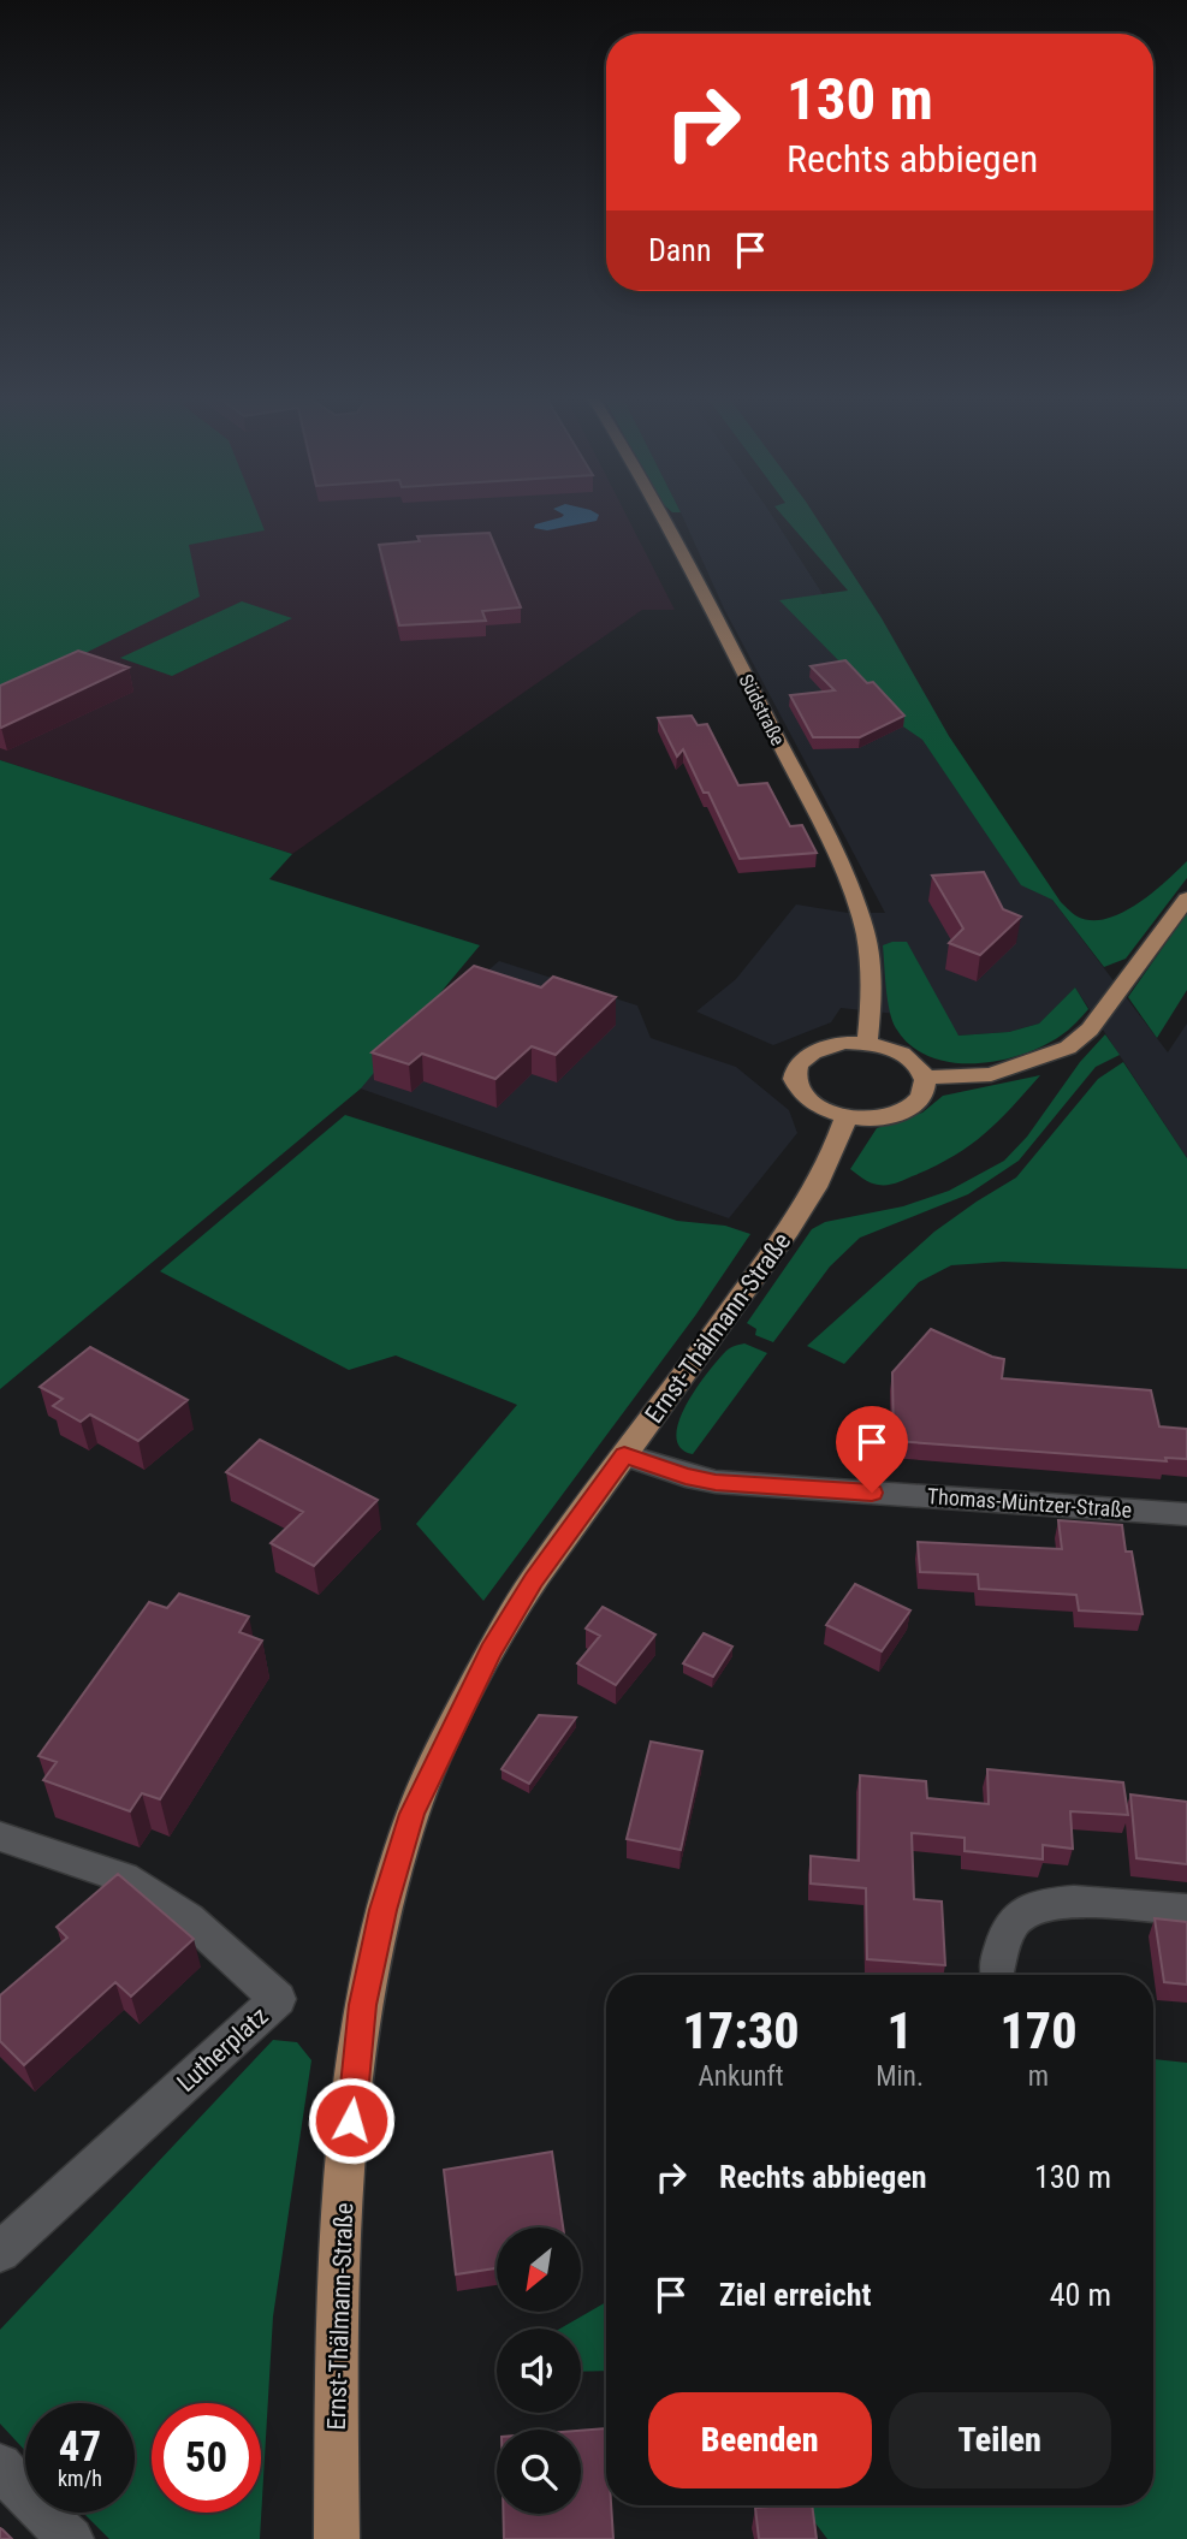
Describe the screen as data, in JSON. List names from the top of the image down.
{
  "streets": {
    "main road": ["Südstraße", "Ernst-Thälmann-Straße"],
    "street": ["Thomas-Müntzer-Straße", "Lutherplatz"]
  },
  "crossings": [
    ["Südstraße", "Ernst-Thälmann-Straße"],
    ["Ernst-Thälmann-Straße", "Thomas-Müntzer-Straße"]
  ],
  "north": "bottom left",
  "page": {
    "turn": ["130 m", "Rechts abbiegen"],
    "then": "Dann",
    "eta": [
      "17:30",
      "Ankunft",
      "1",
      "Min.",
      "170",
      "m"
    ],
    "list": [
      {
        "name": "Rechts abbiegen",
        "value": "130 m"
      },
      {
        "name": "Ziel erreicht",
        "value": "40 m"
      }
    ],
    "buttons": ["Beenden", "Teilen"],
    "speed": "47 km/h",
    "limit": "50"
  }
}
